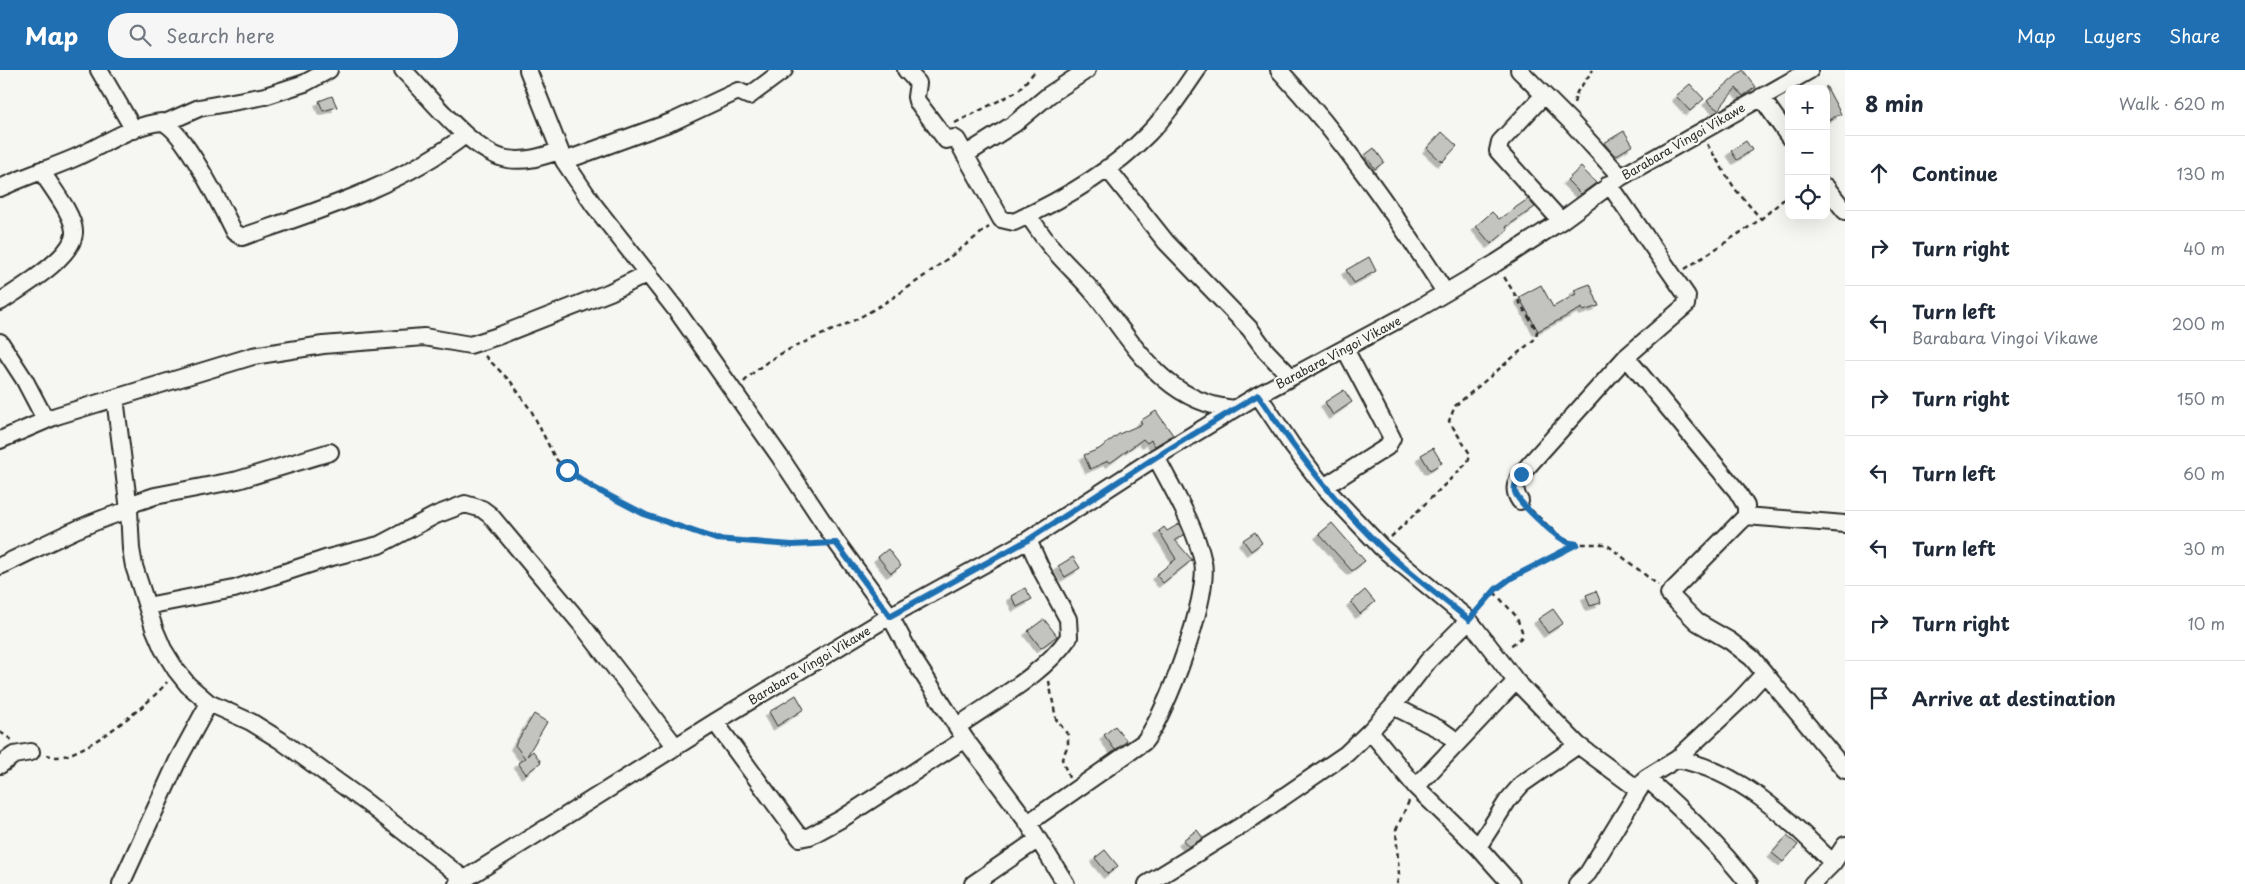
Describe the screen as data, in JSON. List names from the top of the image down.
{
  "streets": {
    "street": ["Barabara Vingoi Vikawe"]
  },
  "page": {
    "header": "Map",
    "search": "Search here",
    "nav": ["Map", "Layers", "Share"],
    "heading": ["8 min", "Walk · 620 m"],
    "map_buttons": ["+", "−"],
    "list": [
      ["Continue", "130 m"],
      ["Turn right", "40 m"],
      ["Turn left", "Barabara Vingoi Vikawe", "200 m"],
      ["Turn right", "150 m"],
      ["Turn left", "60 m"],
      ["Turn left", "30 m"],
      ["Turn right", "10 m"],
      "Arrive at destination"
    ]
  }
}
